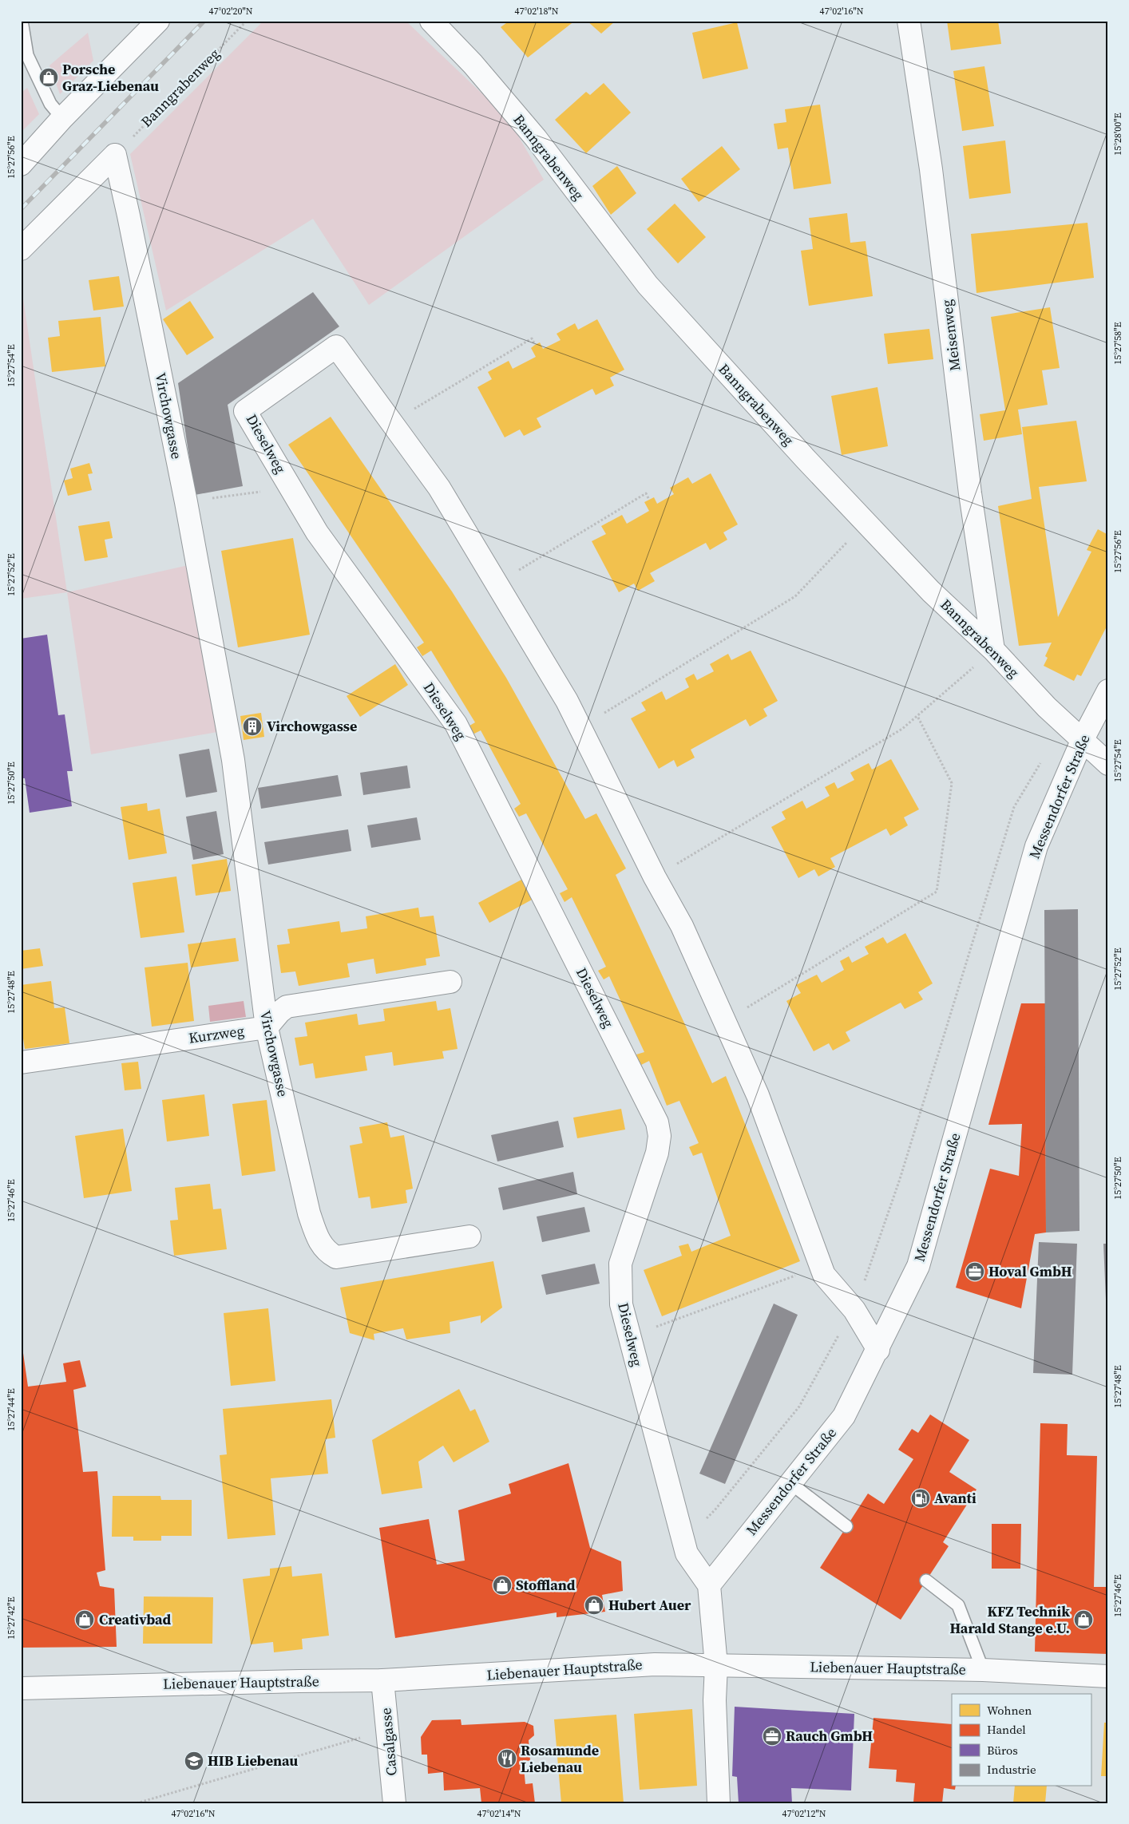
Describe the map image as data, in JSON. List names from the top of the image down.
{
  "streets": {
    "street": [
      "Banngrabenweg",
      "Meisenweg",
      "Virchowgasse",
      "Dieselweg",
      "Messendorfer Straße",
      "Kurzweg",
      "Liebenauer Hauptstraße",
      "Casalgasse"
    ]
  },
  "crossings": [
    ["Banngrabenweg", "Meisenweg"],
    ["Banngrabenweg", "Virchowgasse"],
    ["Banngrabenweg", "Messendorfer Straße"],
    ["Virchowgasse", "Kurzweg"],
    ["Dieselweg", "Messendorfer Straße"],
    ["Liebenauer Hauptstraße", "Casalgasse"]
  ],
  "places": {
    "shop": [
      "Porsche Graz-Liebenau",
      "Stoffland",
      "Hubert Auer",
      "Creativbad",
      "KFZ Technik Harald Stange e.U."
    ],
    "building": ["Virchowgasse"],
    "office": ["Hoval GmbH", "Rauch GmbH"],
    "fuel station": ["Avanti"],
    "restaurant": ["Rosamunde Liebenau"],
    "school or university": ["HIB Liebenau"]
  },
  "legend": [
    "Wohnen",
    "Handel",
    "Büros",
    "Industrie"
  ],
  "coordinates": [
    "47°02'20\"N",
    "47°02'18\"N",
    "47°02'16\"N",
    "15°28'00\"E",
    "15°27'56\"E",
    "15°27'58\"E",
    "15°27'54\"E",
    "15°27'52\"E",
    "15°27'50\"E",
    "15°27'48\"E",
    "15°27'46\"E",
    "15°27'44\"E",
    "15°27'42\"E",
    "47°02'14\"N",
    "47°02'12\"N"
  ]
}
